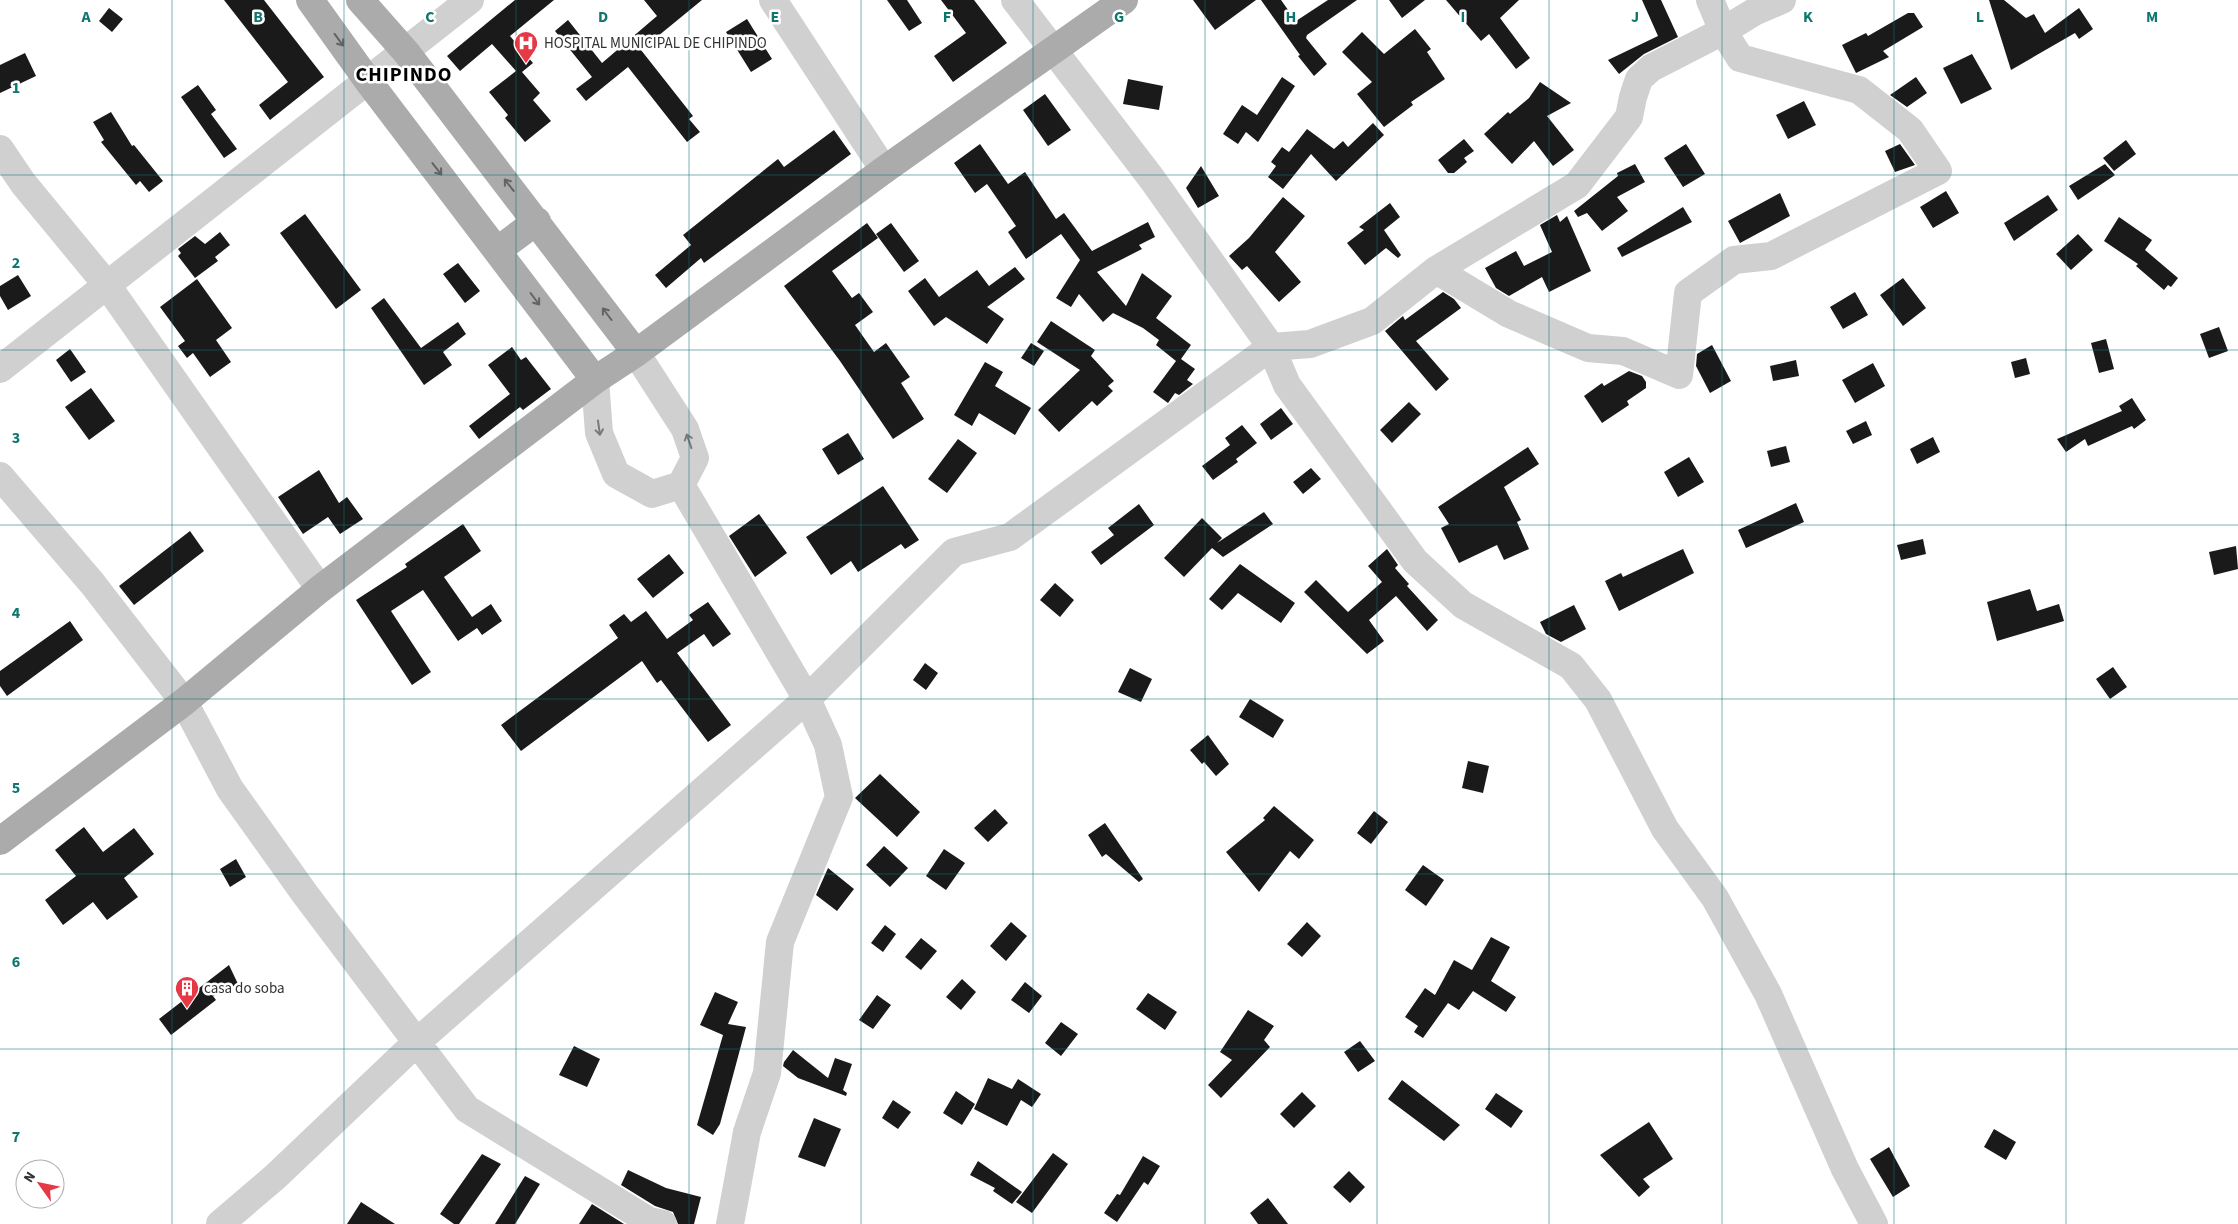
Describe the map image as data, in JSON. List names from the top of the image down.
{
  "districts": ["CHIPINDO"],
  "places": {
    "hospital": ["HOSPITAL MUNICIPAL DE CHIPINDO"],
    "building": ["casa do soba"]
  },
  "north": "top left",
  "grid": {
    "columns": [
      "A",
      "B",
      "C",
      "D",
      "E",
      "F",
      "G",
      "H",
      "I",
      "J",
      "K",
      "L",
      "M"
    ],
    "rows": [
      "1",
      "2",
      "3",
      "4",
      "5",
      "6",
      "7"
    ]
  }
}
